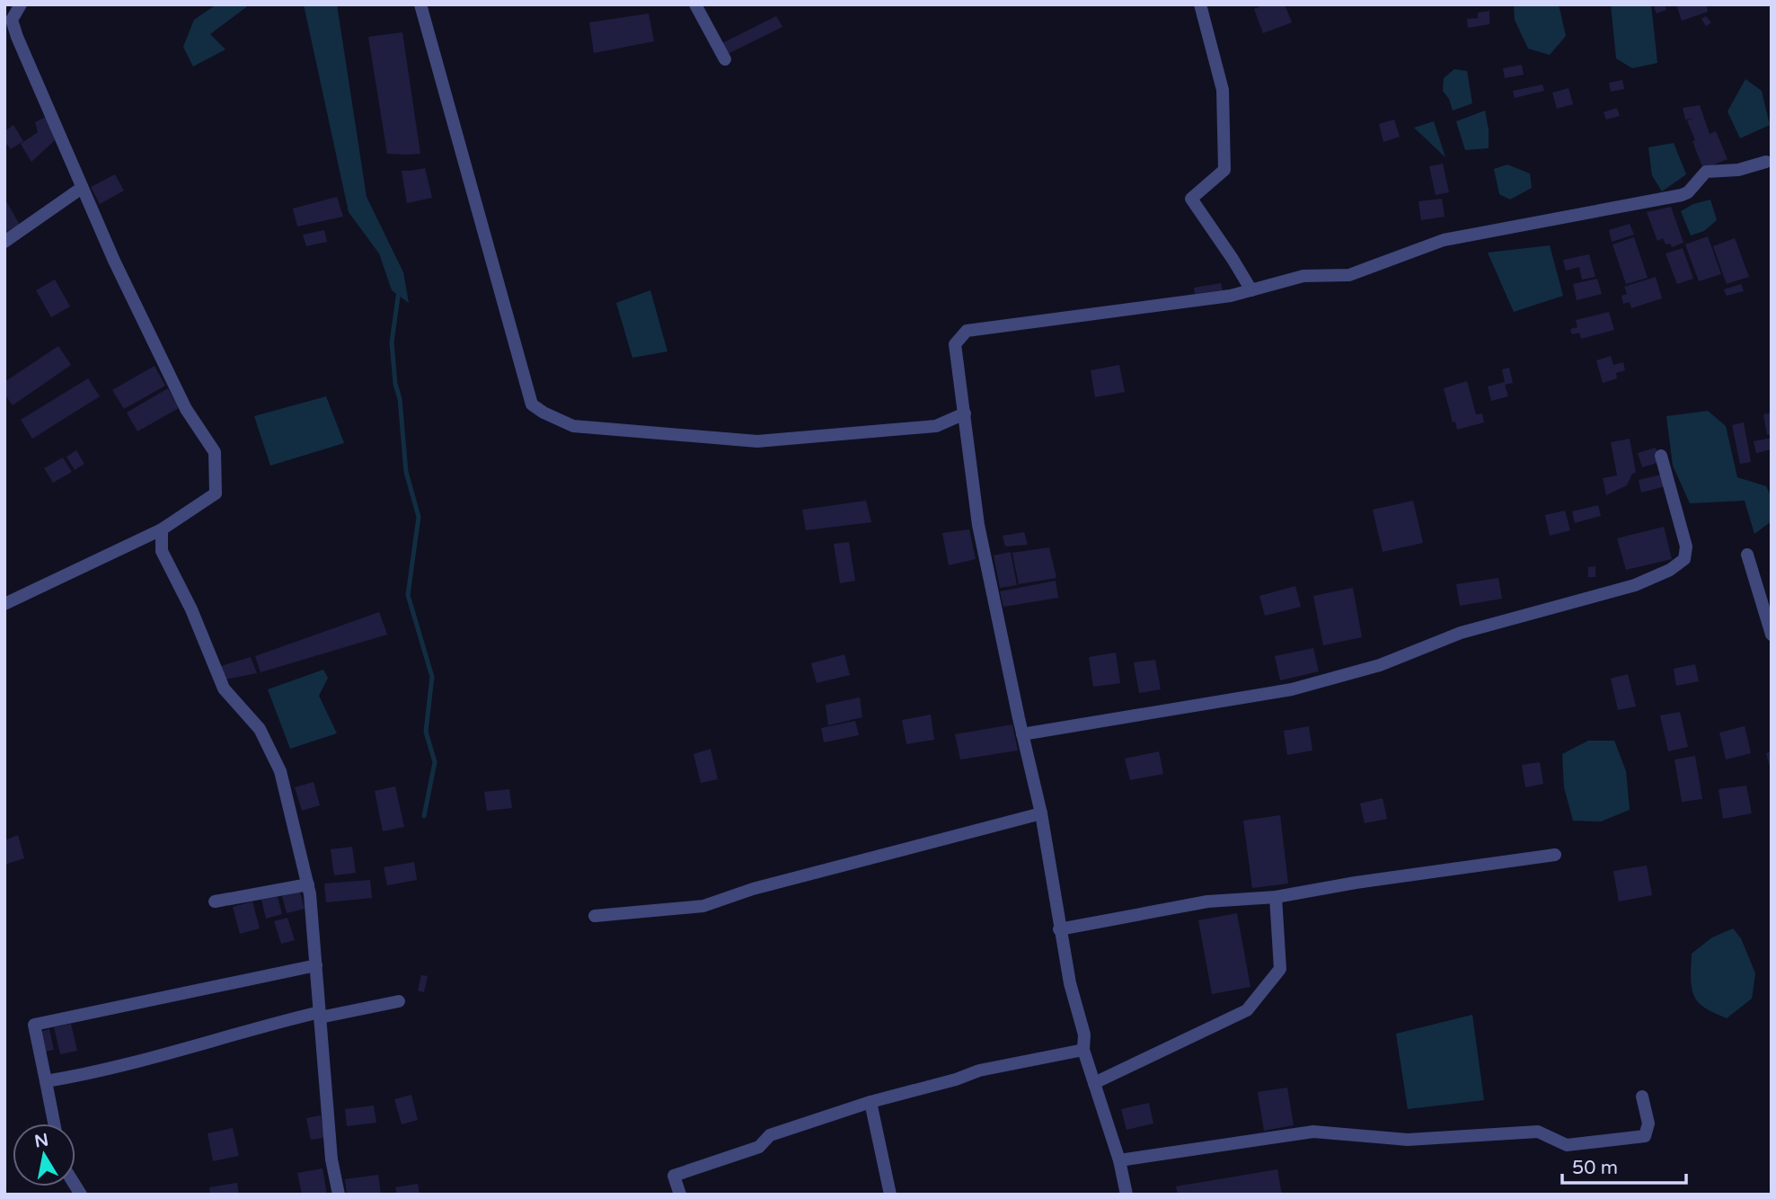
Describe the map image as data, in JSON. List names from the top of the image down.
{
  "scale_bar": "50 m",
  "north": "top"
}
